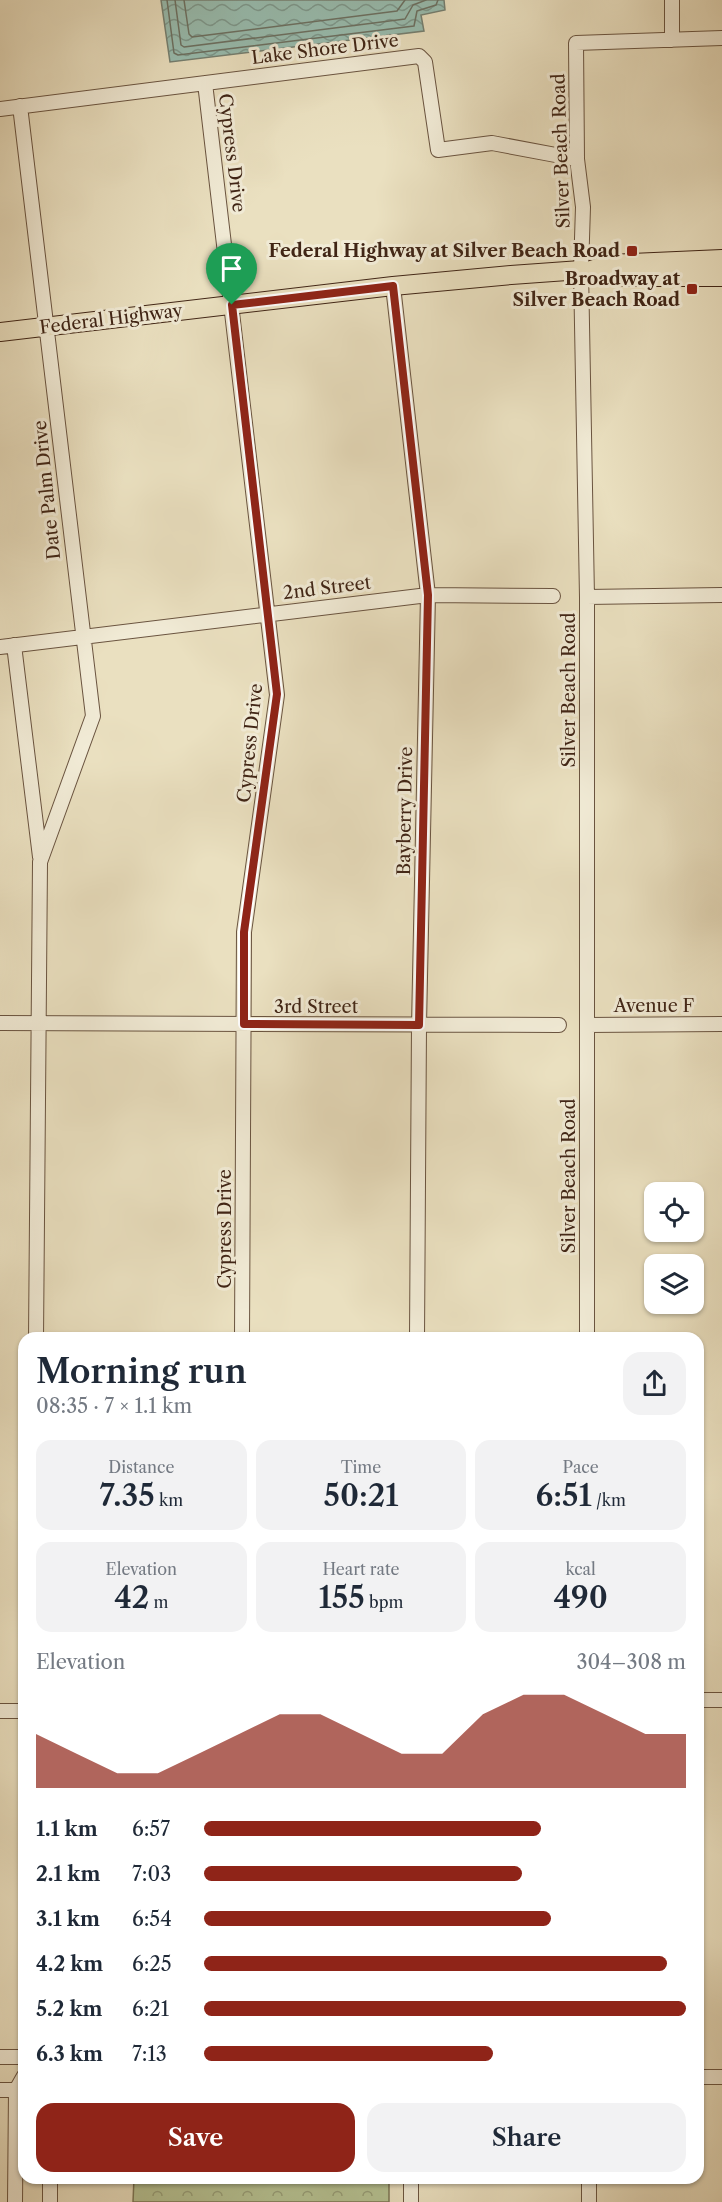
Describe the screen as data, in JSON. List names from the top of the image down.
{
  "streets": {
    "main road": ["Federal Highway"],
    "street": [
      "Lake Shore Drive",
      "Silver Beach Road",
      "Cypress Drive",
      "Date Palm Drive",
      "2nd Street",
      "Bayberry Drive",
      "Avenue F",
      "3rd Street"
    ]
  },
  "crossings": [
    ["Lake Shore Drive", "Silver Beach Road"],
    ["Lake Shore Drive", "Cypress Drive"],
    ["Lake Shore Drive", "Date Palm Drive"],
    ["Silver Beach Road", "Federal Highway"],
    ["Silver Beach Road", "Avenue F"],
    ["Cypress Drive", "Federal Highway"],
    ["Cypress Drive", "2nd Street"],
    ["Cypress Drive", "3rd Street"],
    ["Federal Highway", "Date Palm Drive"],
    ["Federal Highway", "Bayberry Drive"],
    ["Date Palm Drive", "2nd Street"],
    ["Date Palm Drive", "3rd Street"],
    ["2nd Street", "Bayberry Drive"],
    ["Bayberry Drive", "3rd Street"]
  ],
  "places": {
    "transit": ["Federal Highway at Silver Beach Road", "Broadway at Silver Beach Road"]
  },
  "page": {
    "heading": ["Morning run", "08:35 · 7 × 1.1 km"],
    "stats": [
      ["Distance", "7.35 km"],
      ["Time", "50:21"],
      ["Pace", "6:51 /km"],
      ["Elevation", "42 m"],
      ["Heart rate", "155 bpm"],
      ["kcal", "490"]
    ],
    "chart": ["Elevation", "304–308 m"],
    "list": [
      {
        "name": "1.1 km",
        "note": "6:57"
      },
      {
        "name": "2.1 km",
        "note": "7:03"
      },
      {
        "name": "3.1 km",
        "note": "6:54"
      },
      {
        "name": "4.2 km",
        "note": "6:25"
      },
      {
        "name": "5.2 km",
        "note": "6:21"
      },
      {
        "name": "6.3 km",
        "note": "7:13"
      }
    ],
    "buttons": ["Save", "Share"]
  }
}
